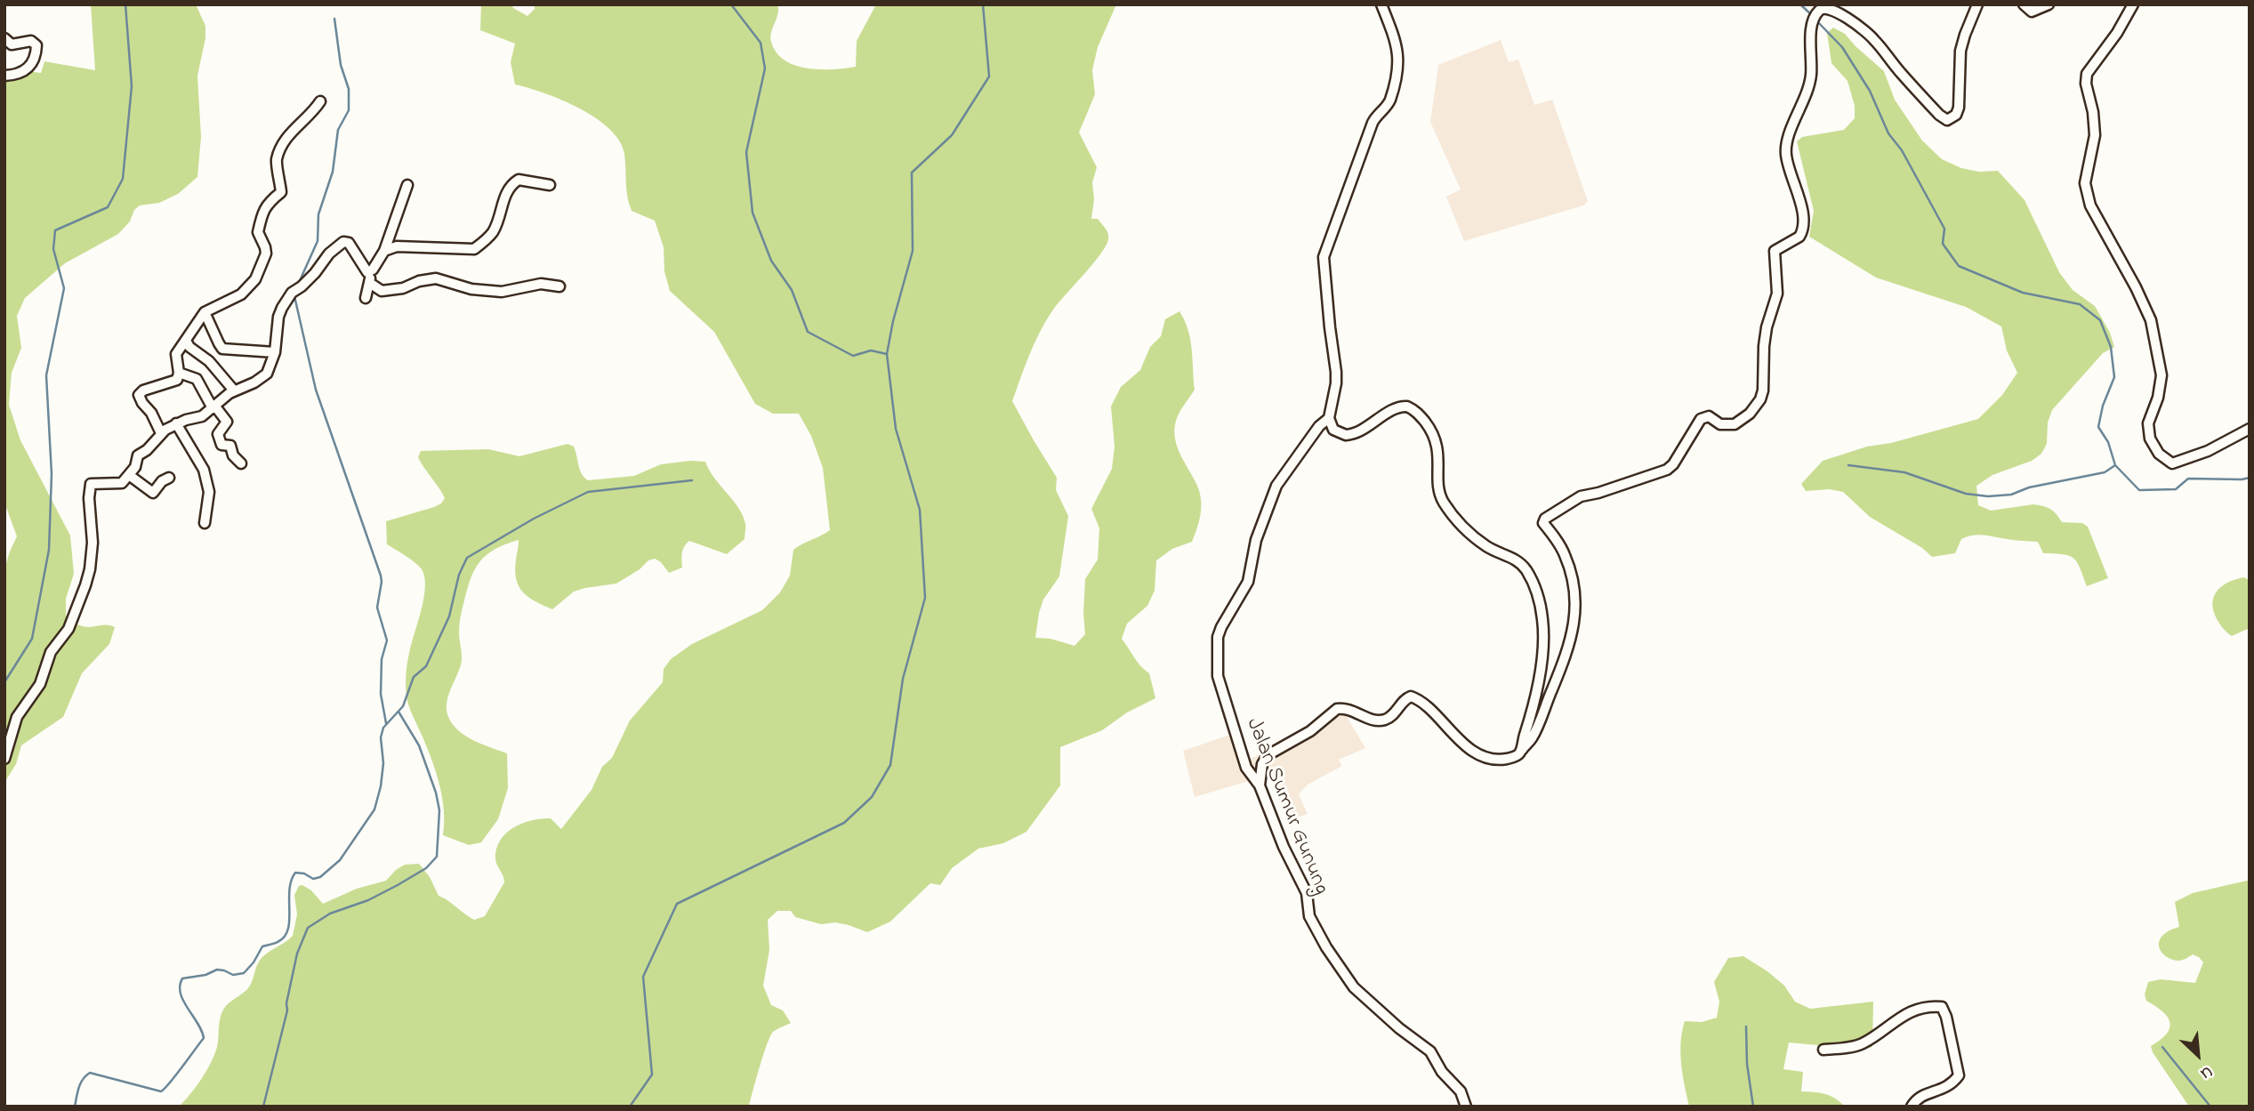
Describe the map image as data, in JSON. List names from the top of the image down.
{
  "streets": {
    "street": ["Jalan Sumur Gunung"]
  },
  "north": "bottom right"
}
